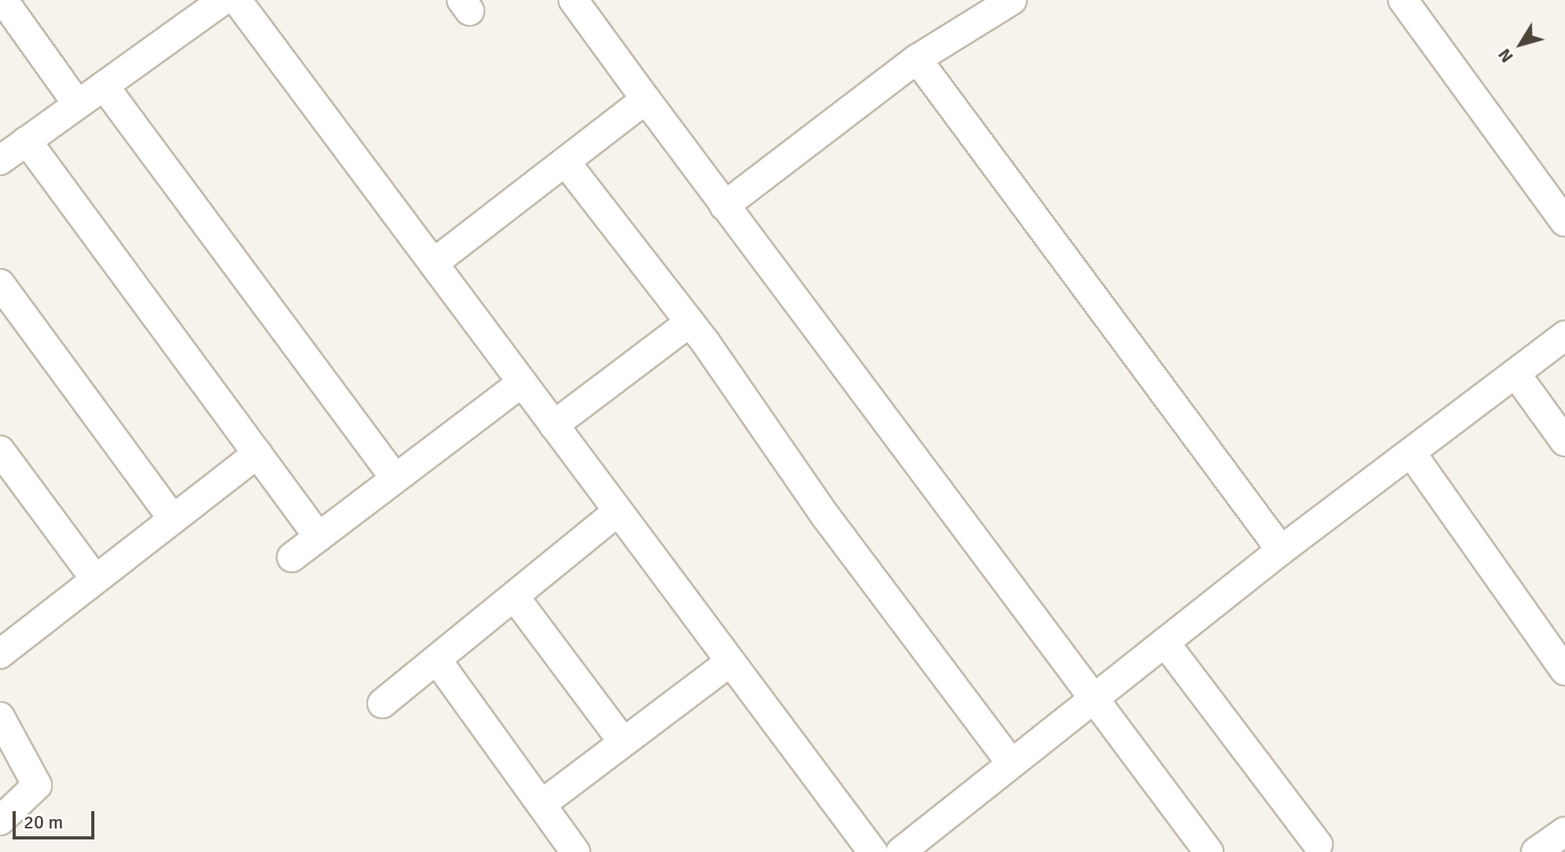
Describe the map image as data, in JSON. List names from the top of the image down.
{
  "scale_bar": "20 m",
  "north": "bottom left"
}
